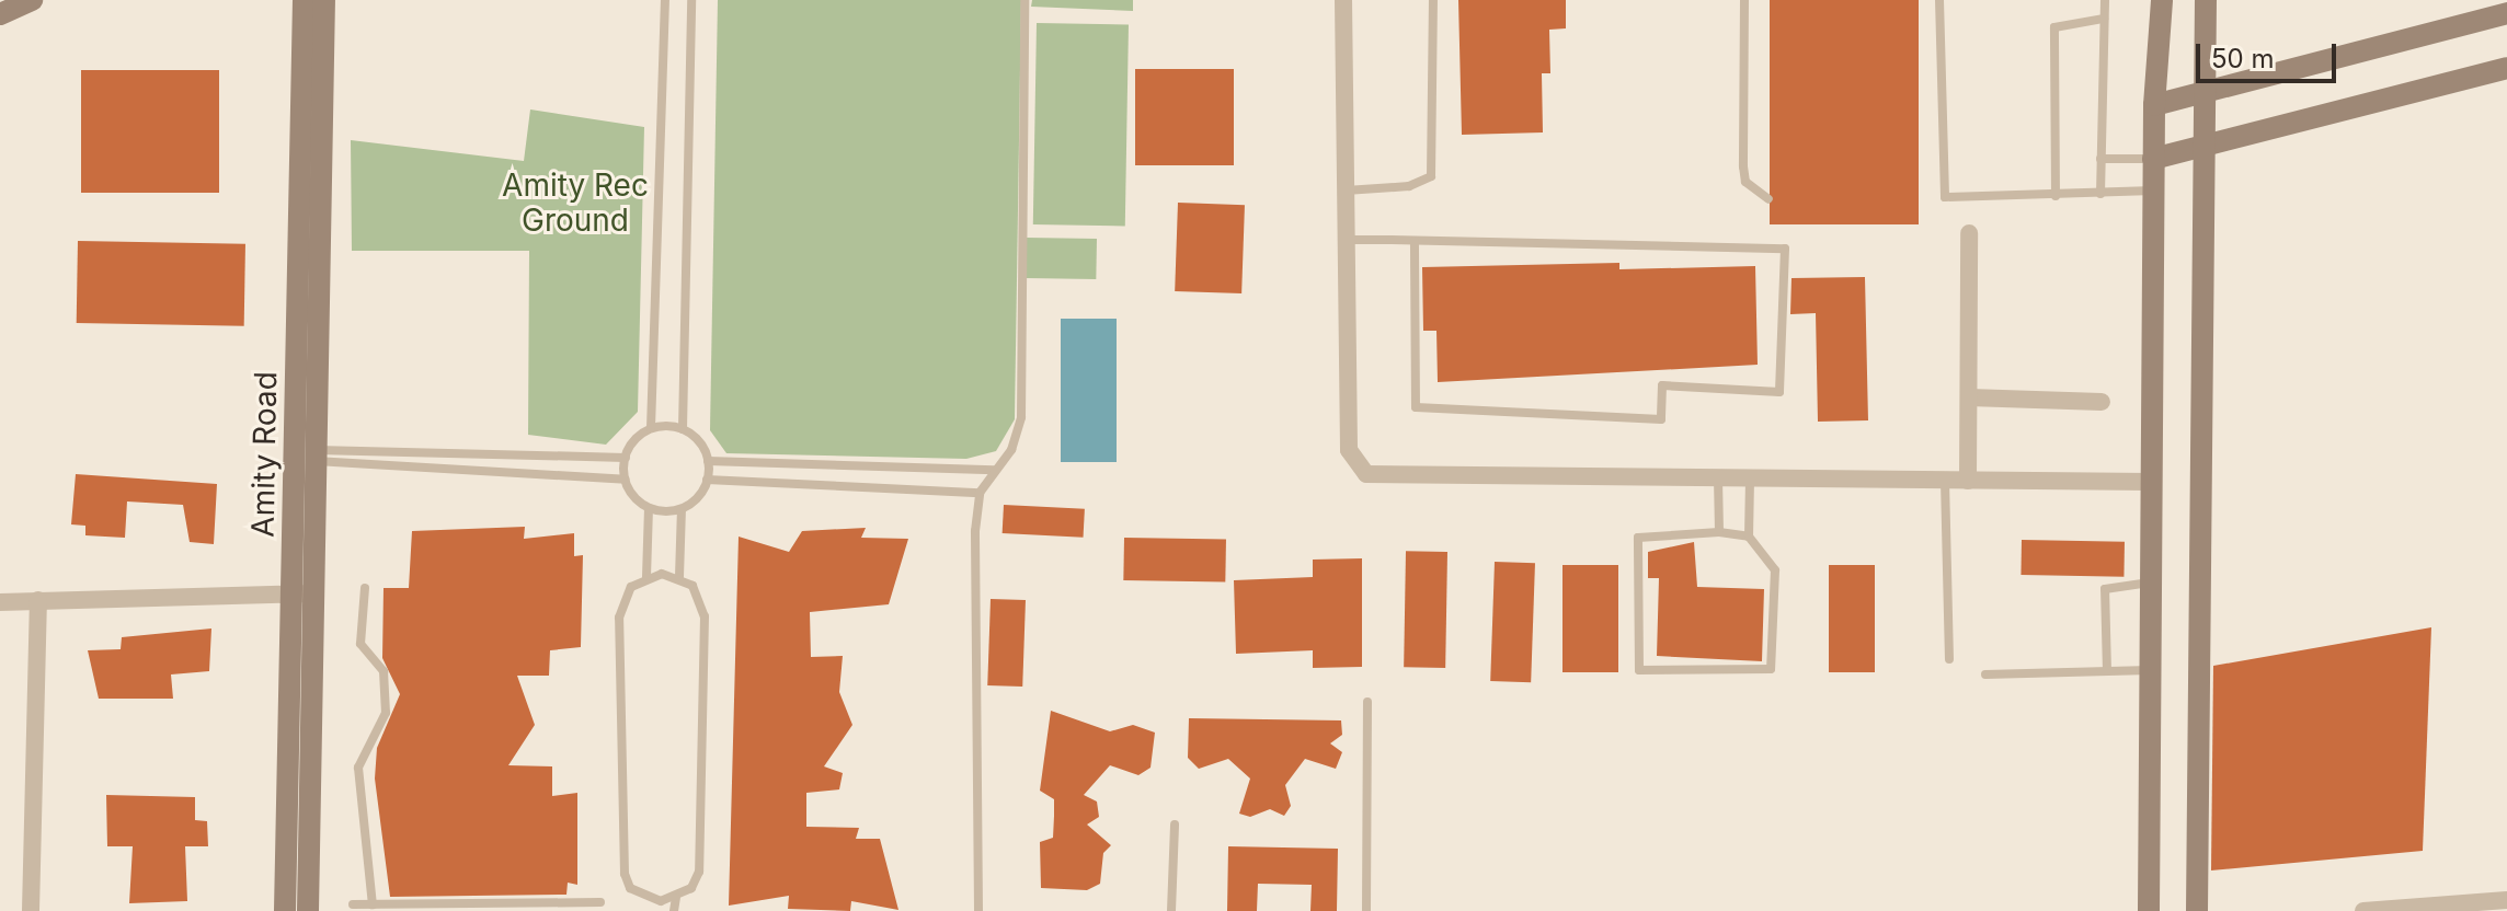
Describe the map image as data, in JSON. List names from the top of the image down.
{
  "streets": {
    "street": ["Amity Road"]
  },
  "parks": ["Amity Rec Ground"],
  "scale_bar": "50 m"
}
